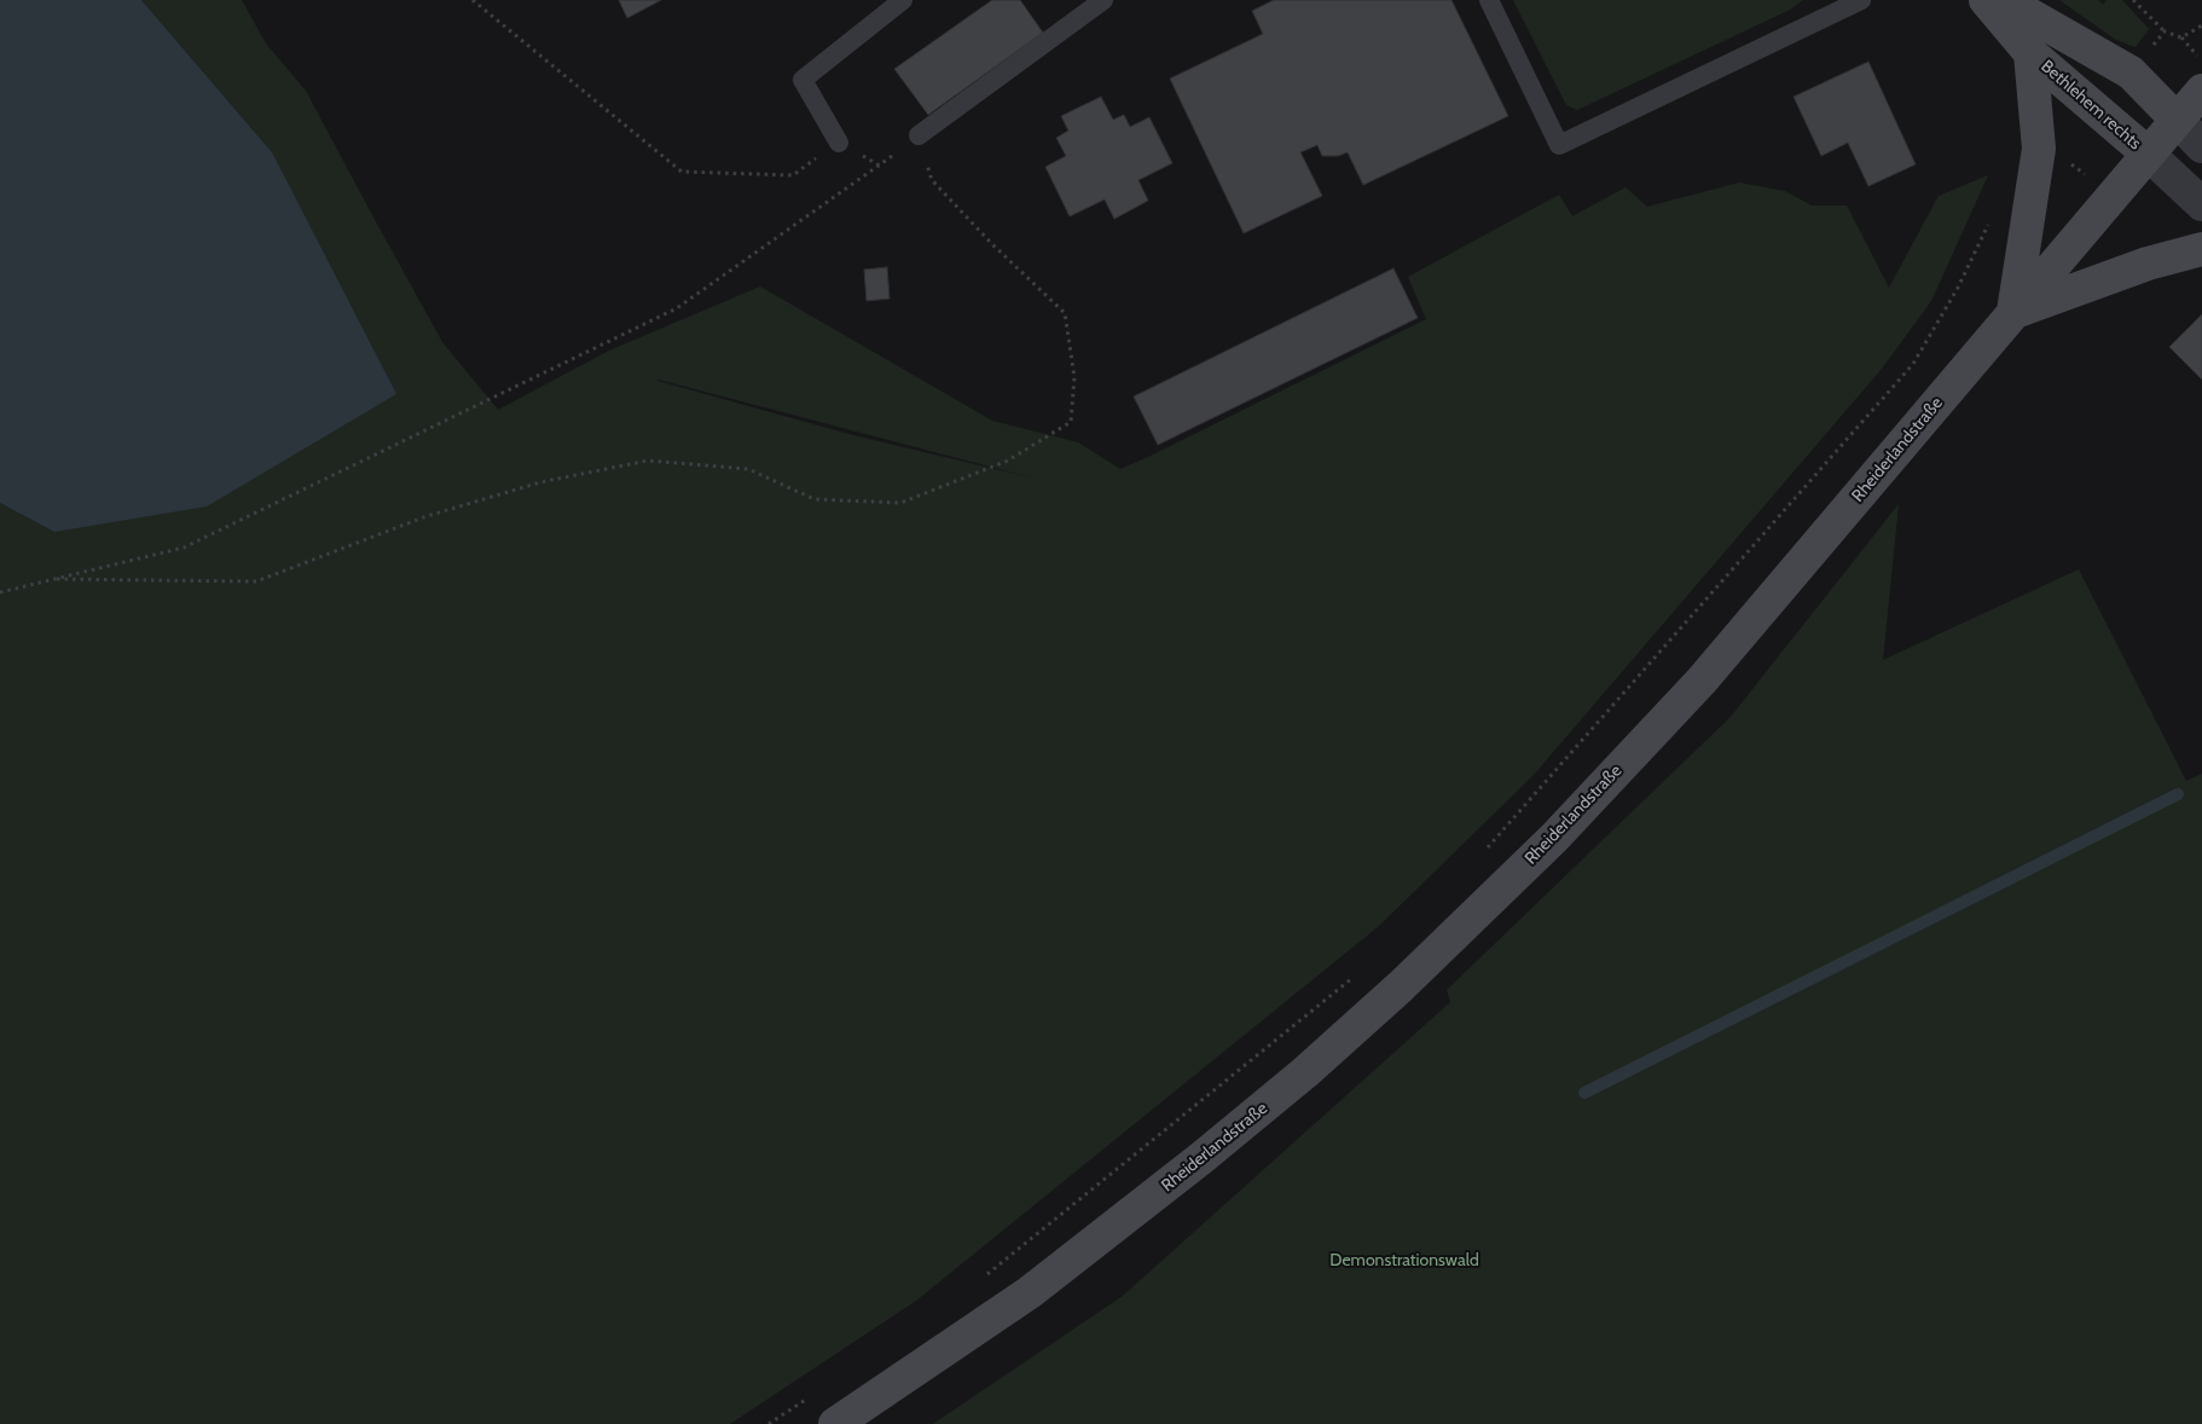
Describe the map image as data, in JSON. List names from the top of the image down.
{
  "streets": {
    "main road": ["Bethlehem rechts", "Rheiderlandstraße"]
  },
  "crossings": [
    ["Bethlehem rechts", "Rheiderlandstraße"]
  ],
  "parks": ["Demonstrationswald"]
}
